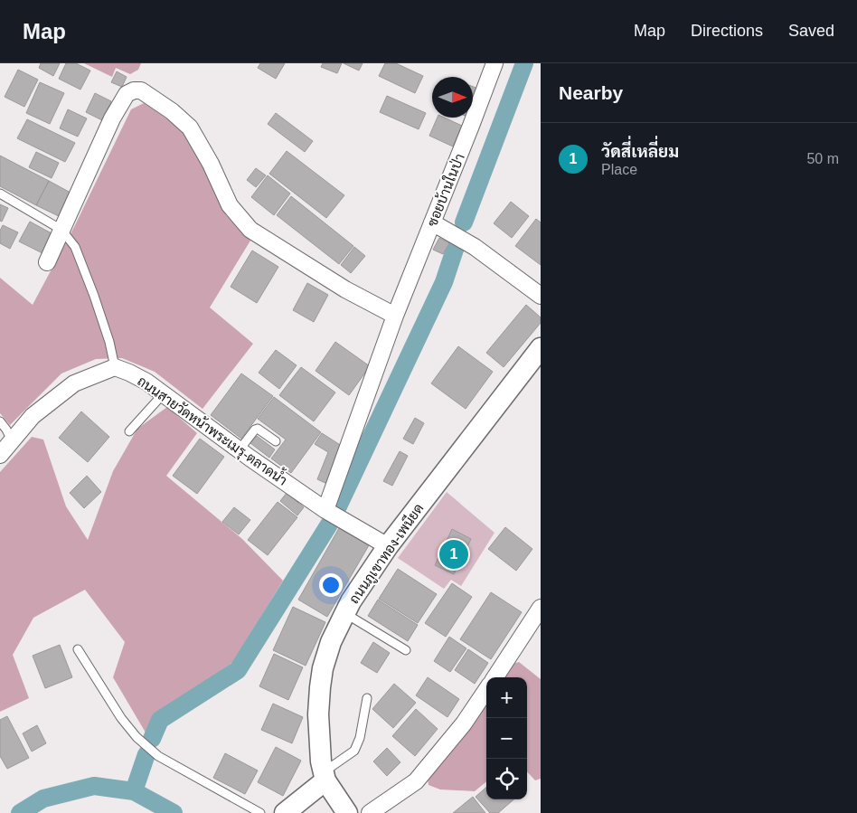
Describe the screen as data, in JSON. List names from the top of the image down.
{
  "streets": {
    "street": ["ซอยบ้านในป่า", "ถนนสายวัดหน้าพระเมรุ-ตลาดน้ำ", "ถนนภูเขาทอง-เพนียด"]
  },
  "crossings": [
    ["ซอยบ้านในป่า", "ถนนสายวัดหน้าพระเมรุ-ตลาดน้ำ"],
    ["ถนนสายวัดหน้าพระเมรุ-ตลาดน้ำ", "ถนนภูเขาทอง-เพนียด"]
  ],
  "north": "right",
  "page": {
    "header": "Map",
    "nav": ["Map", "Directions", "Saved"],
    "heading": "Nearby",
    "list": [
      {
        "mark": "1",
        "name": "วัดสี่เหลี่ยม",
        "note": "Place",
        "value": "50 m"
      }
    ],
    "pins": "1",
    "map_buttons": ["+", "−"]
  }
}
